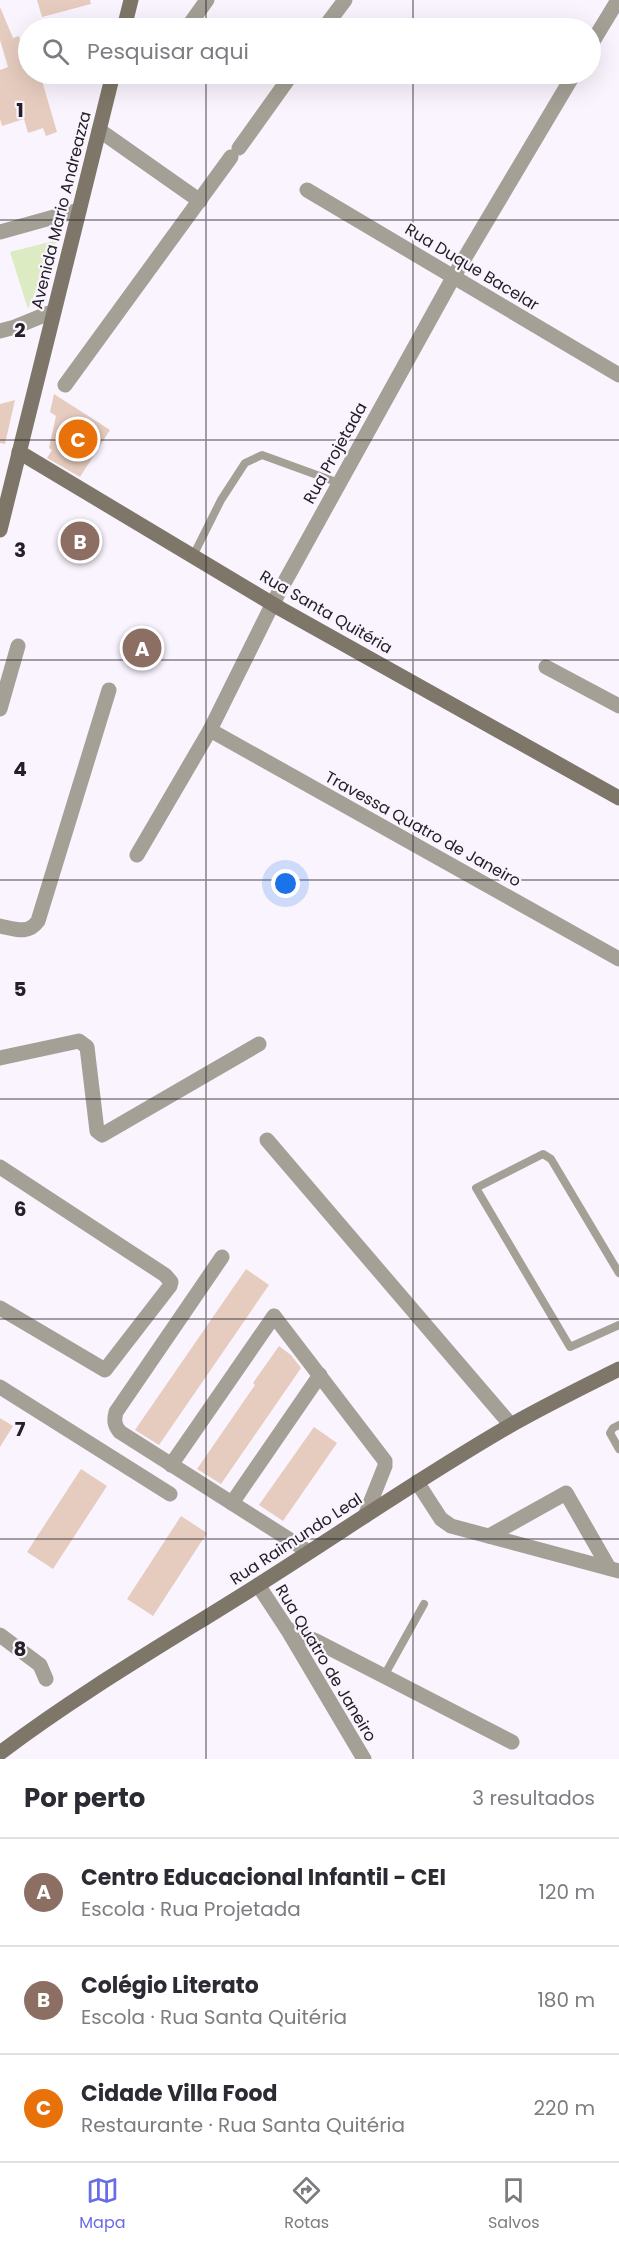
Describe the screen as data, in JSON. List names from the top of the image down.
{
  "streets": {
    "street": [
      "Avenida Mario Andreazza",
      "Rua Duque Bacelar",
      "Rua Projetada",
      "Rua Santa Quitéria",
      "Travessa Quatro de Janeiro",
      "Rua Raimundo Leal",
      "Rua Quatro de Janeiro"
    ]
  },
  "crossings": [
    ["Avenida Mario Andreazza", "Rua Santa Quitéria"],
    ["Rua Duque Bacelar", "Rua Projetada"],
    ["Rua Projetada", "Rua Santa Quitéria"],
    ["Rua Projetada", "Travessa Quatro de Janeiro"],
    ["Rua Raimundo Leal", "Rua Quatro de Janeiro"]
  ],
  "page": {
    "search": "Pesquisar aqui",
    "pins": ["C", "B", "A"],
    "heading": ["Por perto", "3 resultados"],
    "list": [
      {
        "mark": "A",
        "name": "Centro Educacional Infantil - CEI",
        "note": "Escola · Rua Projetada",
        "value": "120 m"
      },
      {
        "mark": "B",
        "name": "Colégio Literato",
        "note": "Escola · Rua Santa Quitéria",
        "value": "180 m"
      },
      {
        "mark": "C",
        "name": "Cidade Villa Food",
        "note": "Restaurante · Rua Santa Quitéria",
        "value": "220 m"
      }
    ],
    "nav": ["Mapa", "Rotas", "Salvos"]
  },
  "grid": {
    "rows": [
      "1",
      "2",
      "3",
      "4",
      "5",
      "6",
      "7",
      "8"
    ]
  }
}
